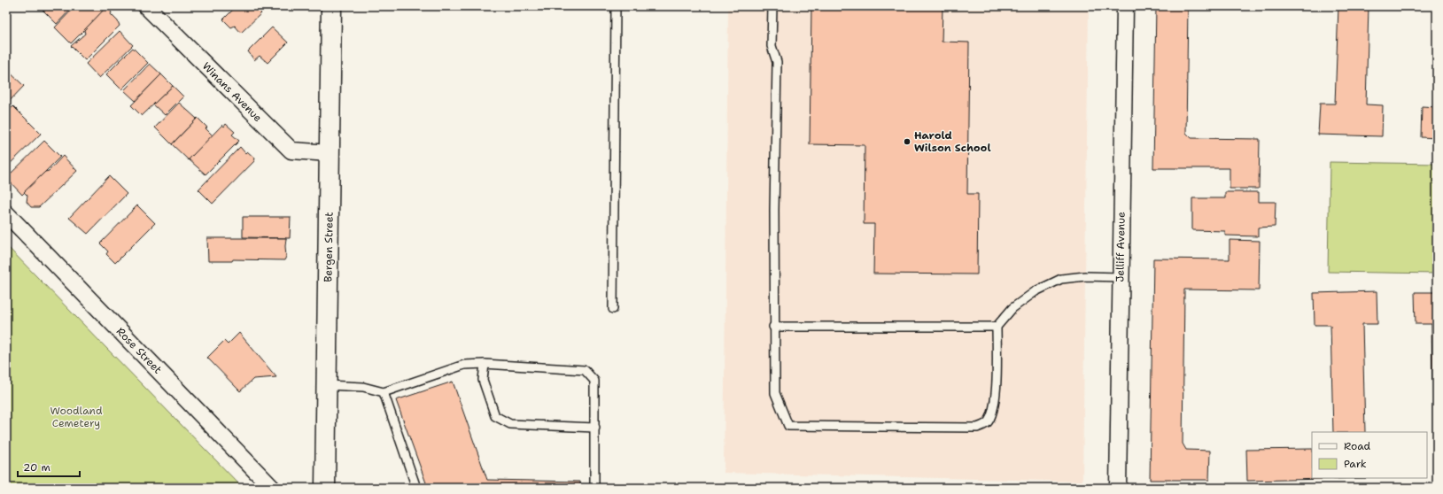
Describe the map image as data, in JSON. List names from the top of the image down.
{
  "streets": {
    "main road": ["Bergen Street"],
    "street": ["Winans Avenue", "Jelliff Avenue", "Rose Street"]
  },
  "crossings": [
    ["Winans Avenue", "Bergen Street"]
  ],
  "parks": ["Woodland Cemetery"],
  "places": ["Harold Wilson School"],
  "legend": ["Road", "Park"],
  "scale_bar": "20 m"
}
